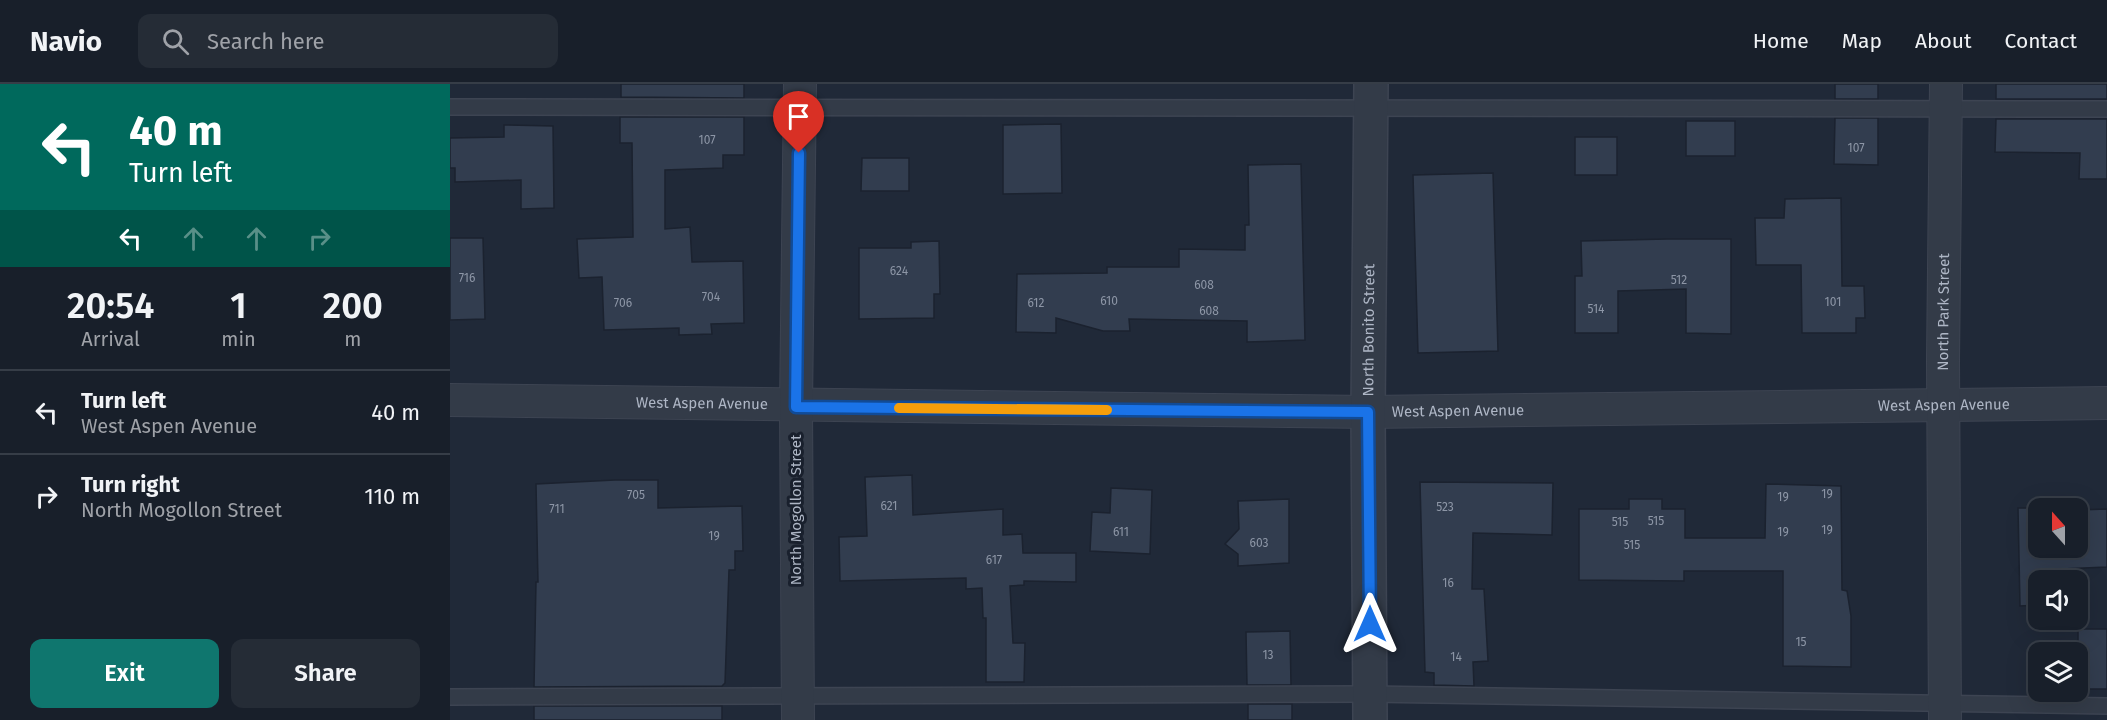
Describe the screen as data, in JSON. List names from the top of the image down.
{
  "streets": {
    "street": [
      "North Park Street",
      "North Bonito Street",
      "West Aspen Avenue",
      "North Mogollon Street"
    ]
  },
  "crossings": [
    ["North Park Street", "West Aspen Avenue"],
    ["North Bonito Street", "West Aspen Avenue"],
    ["West Aspen Avenue", "North Mogollon Street"]
  ],
  "house_numbers": [
    "107",
    "107",
    "624",
    "716",
    "512",
    "608",
    "704",
    "610",
    "101",
    "706",
    "612",
    "514",
    "608",
    "19",
    "705",
    "19",
    "621",
    "523",
    "711",
    "515",
    "515",
    "19",
    "611",
    "19",
    "19",
    "603",
    "515",
    "617",
    "16",
    "15",
    "13",
    "14"
  ],
  "north": "top",
  "page": {
    "header": "Navio",
    "search": "Search here",
    "nav": [
      "Home",
      "Map",
      "About",
      "Contact"
    ],
    "turn": ["40 m", "Turn left"],
    "eta": [
      "20:54",
      "Arrival",
      "1",
      "min",
      "200",
      "m"
    ],
    "list": [
      {
        "name": "Turn left",
        "note": "West Aspen Avenue",
        "value": "40 m"
      },
      {
        "name": "Turn right",
        "note": "North Mogollon Street",
        "value": "110 m"
      }
    ],
    "buttons": ["Exit", "Share"]
  }
}
